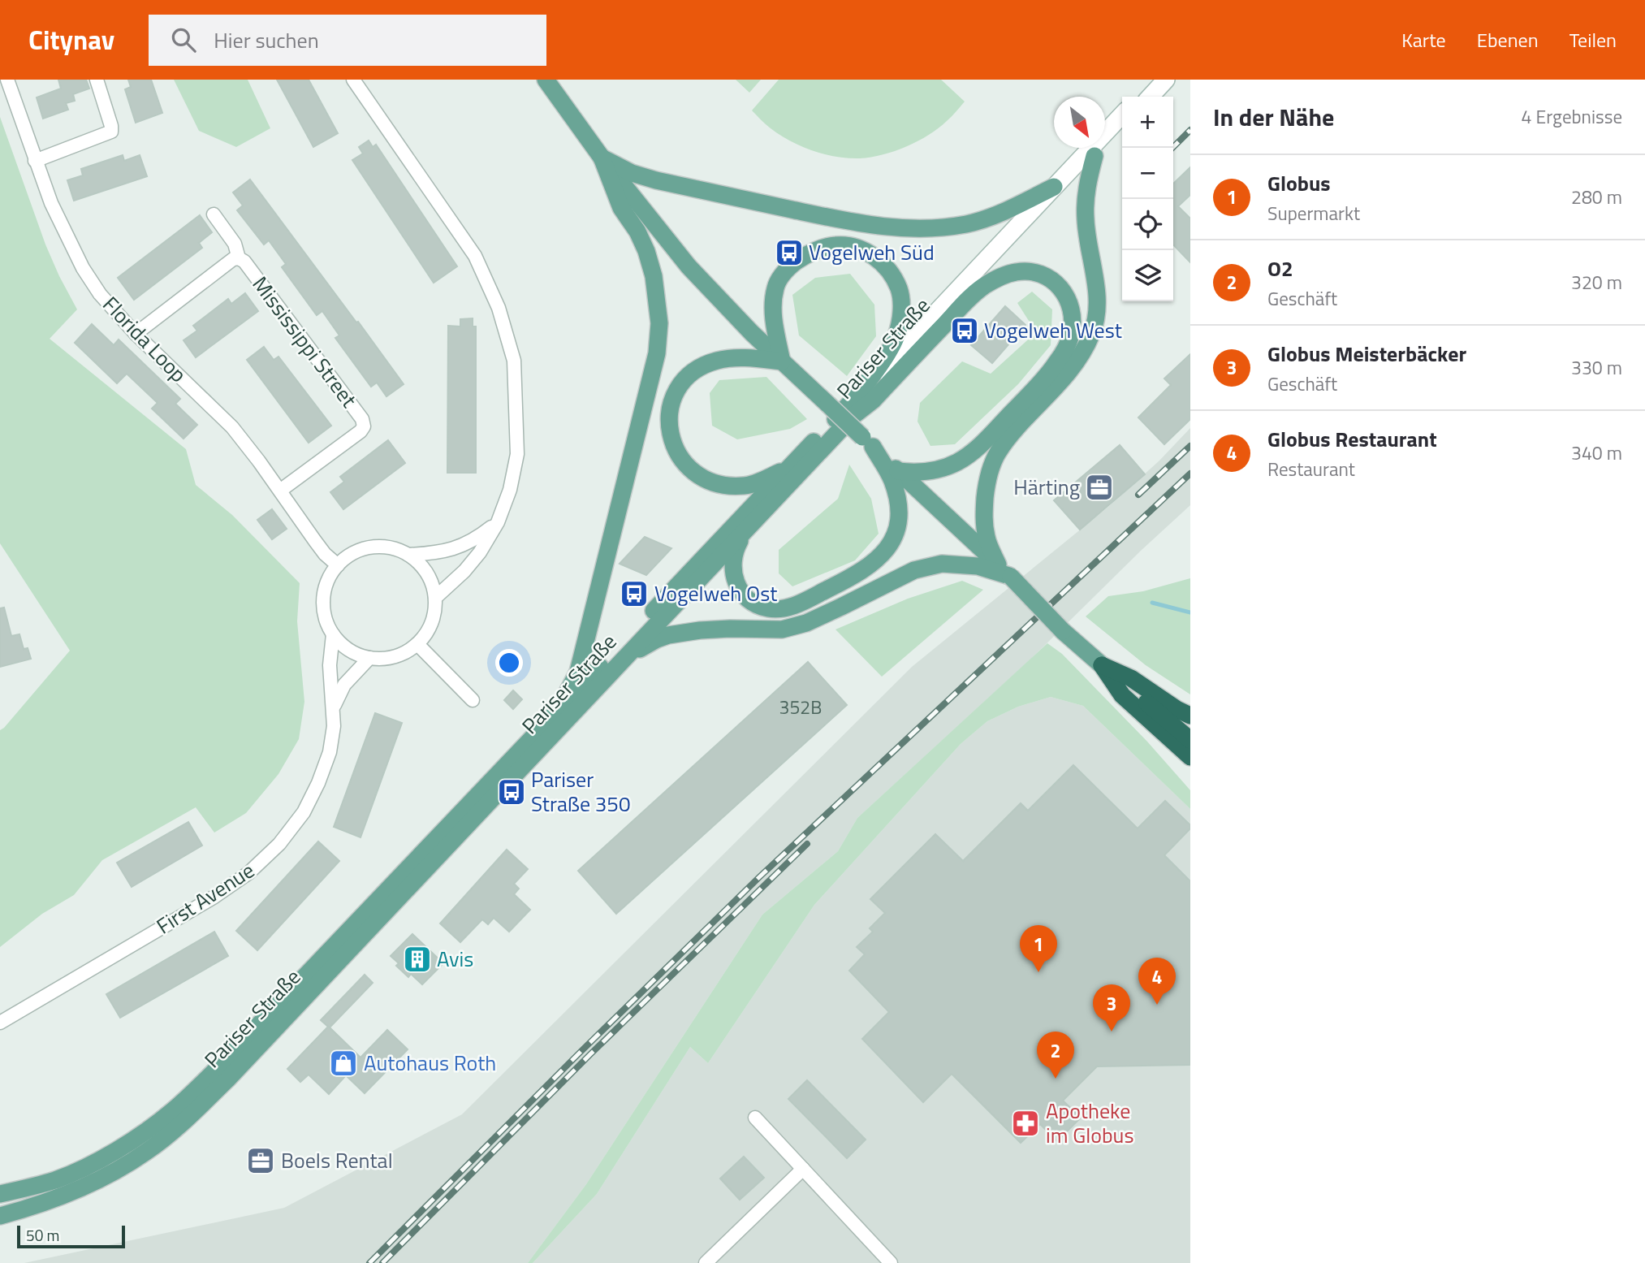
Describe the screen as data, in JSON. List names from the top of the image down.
{
  "streets": {
    "main road": ["Pariser Straße"],
    "street": ["Florida Loop", "Mississippi Street", "First Avenue"]
  },
  "crossings": [
    ["Florida Loop", "Mississippi Street"],
    ["Florida Loop", "First Avenue"]
  ],
  "places": {
    "bus stop": [
      "Vogelweh Süd",
      "Vogelweh West",
      "Vogelweh Ost",
      "Pariser Straße 350"
    ],
    "office": ["Härting", "Boels Rental"],
    "building": ["Avis"],
    "shop": ["Autohaus Roth"],
    "pharmacy": ["Apotheke im Globus"]
  },
  "house_numbers": ["352B"],
  "scale_bar": "50 m",
  "north": "bottom right",
  "page": {
    "header": "Citynav",
    "search": "Hier suchen",
    "nav": ["Karte", "Ebenen", "Teilen"],
    "heading": ["In der Nähe", "4 Ergebnisse"],
    "map_buttons": ["+", "−"],
    "list": [
      {
        "mark": "1",
        "name": "Globus",
        "note": "Supermarkt",
        "value": "280 m"
      },
      {
        "mark": "2",
        "name": "O2",
        "note": "Geschäft",
        "value": "320 m"
      },
      {
        "mark": "3",
        "name": "Globus Meisterbäcker",
        "note": "Geschäft",
        "value": "330 m"
      },
      {
        "mark": "4",
        "name": "Globus Restaurant",
        "note": "Restaurant",
        "value": "340 m"
      }
    ],
    "pins": [
      "1",
      "4",
      "3",
      "2"
    ],
    "scale": "50 m"
  }
}
